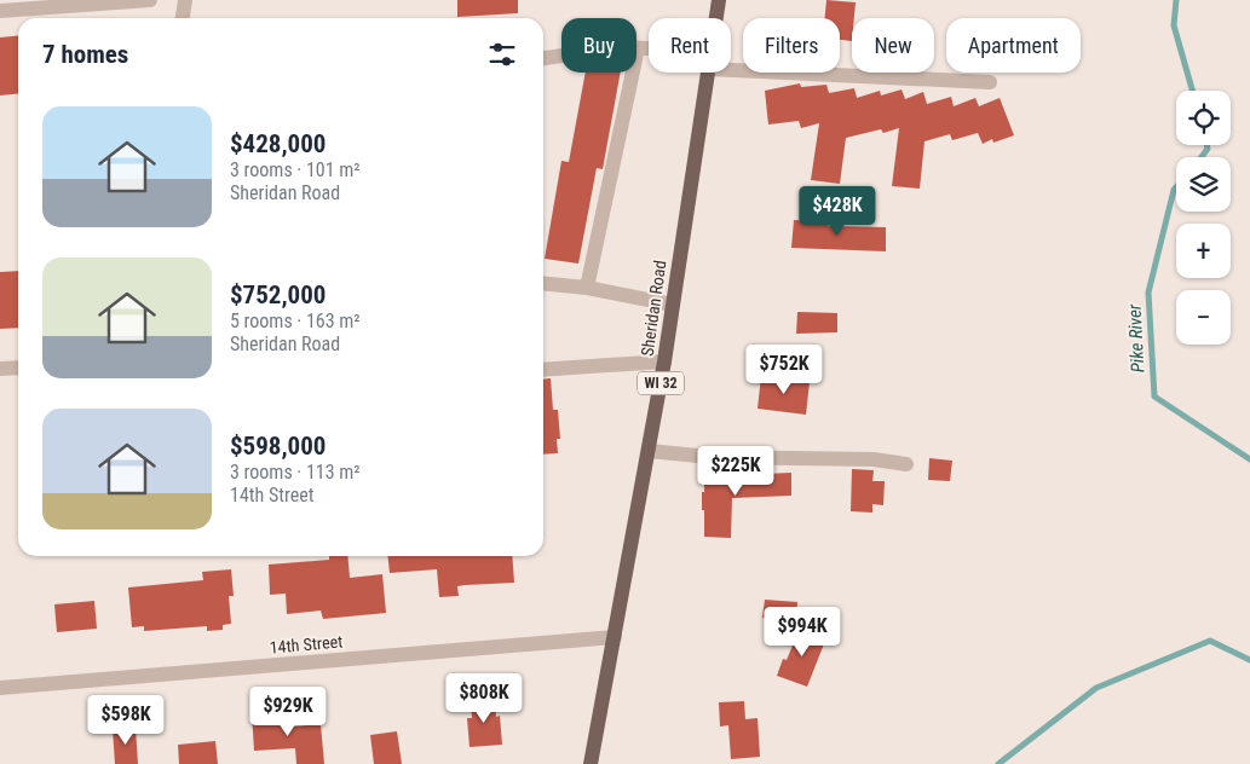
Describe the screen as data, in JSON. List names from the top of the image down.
{
  "streets": {
    "main road": ["Sheridan Road", "WI 32"],
    "street": ["14th Street"]
  },
  "crossings": [
    ["Sheridan Road", "14th Street"]
  ],
  "water": ["Pike River"],
  "page": {
    "chip": [
      "Buy",
      "Rent",
      "Filters",
      "New",
      "Apartment"
    ],
    "heading": "7 homes",
    "map_buttons": ["+", "−"],
    "list": [
      {
        "name": "$428,000",
        "note": "3 rooms · 101 m² · Sheridan Road"
      },
      {
        "name": "$752,000",
        "note": "5 rooms · 163 m² · Sheridan Road"
      },
      {
        "name": "$598,000",
        "note": "3 rooms · 113 m² · 14th Street"
      }
    ],
    "price": [
      "$428K",
      "$752K",
      "$225K",
      "$994K",
      "$808K",
      "$929K",
      "$598K"
    ]
  }
}
